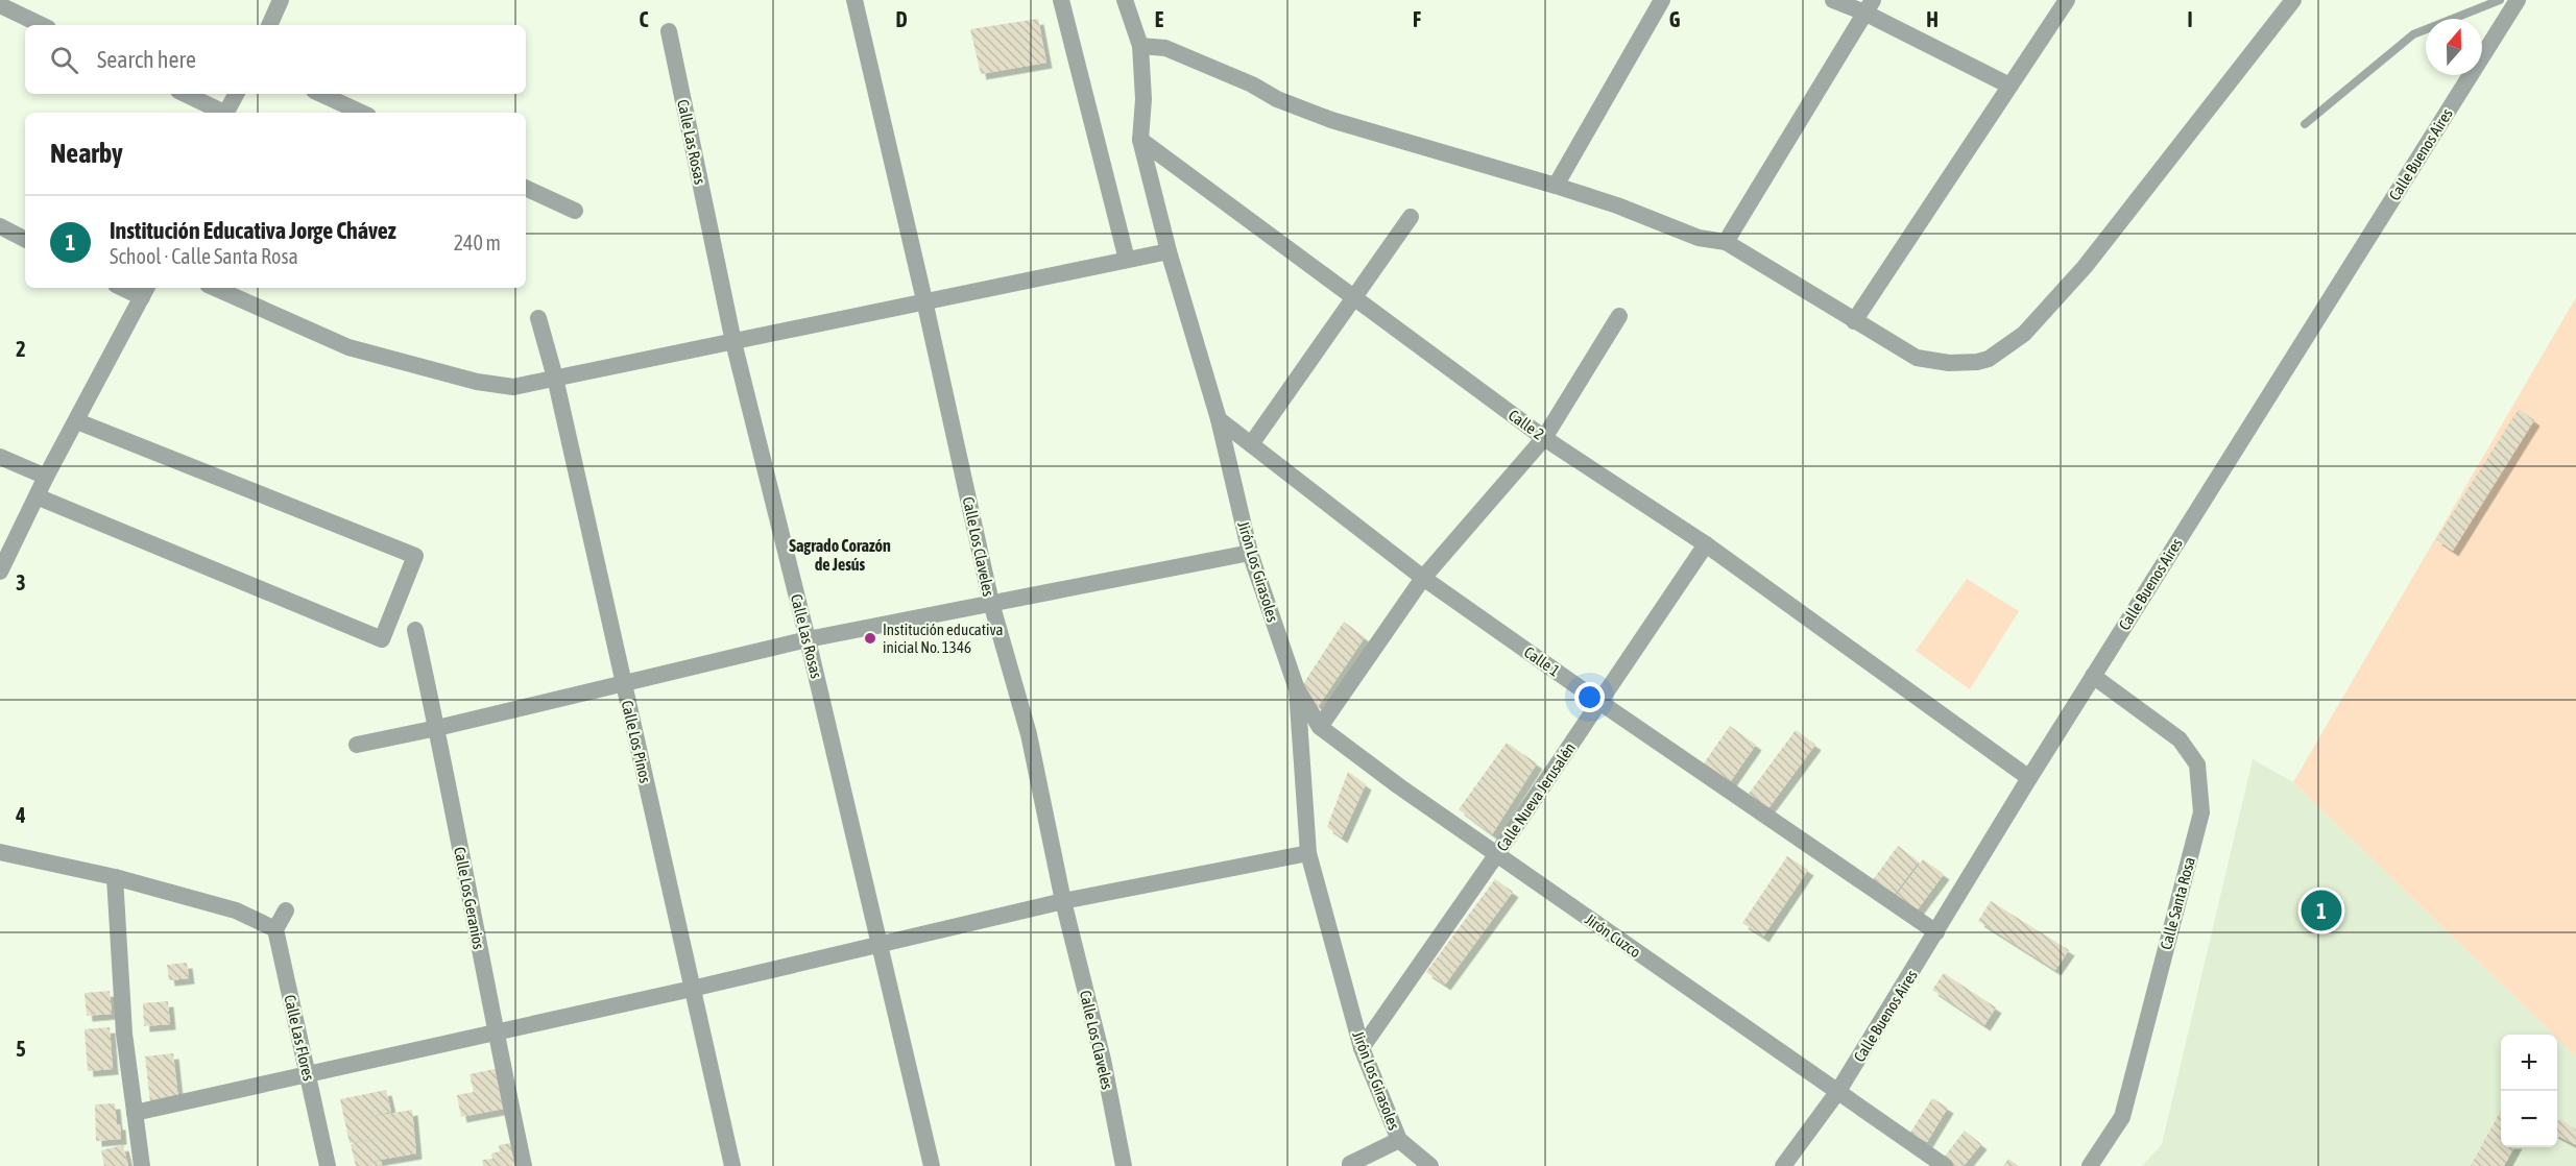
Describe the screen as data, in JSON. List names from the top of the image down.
{
  "streets": {
    "street": [
      "Calle Las Rosas",
      "Calle Buenos Aires",
      "Calle 2",
      "Calle Los Claveles",
      "Jirón Los Girasoles",
      "Calle 1",
      "Calle Los Pinos",
      "Calle Nueva Jerusalén",
      "Calle Los Geranios",
      "Calle Santa Rosa",
      "Jirón Cuzco",
      "Calle Las Flores"
    ]
  },
  "crossings": [
    ["Calle Buenos Aires", "Calle 2"],
    ["Calle Buenos Aires", "Calle 1"],
    ["Calle Buenos Aires", "Calle Santa Rosa"],
    ["Calle Buenos Aires", "Jirón Cuzco"],
    ["Calle 2", "Jirón Los Girasoles"],
    ["Calle 2", "Calle Nueva Jerusalén"],
    ["Jirón Los Girasoles", "Calle 1"],
    ["Jirón Los Girasoles", "Calle Nueva Jerusalén"],
    ["Jirón Los Girasoles", "Jirón Cuzco"],
    ["Calle 1", "Calle Nueva Jerusalén"],
    ["Calle Nueva Jerusalén", "Jirón Cuzco"]
  ],
  "districts": ["Sagrado Corazón de Jesús"],
  "places": ["Institución educativa inicial No. 1346"],
  "north": "top",
  "page": {
    "search": "Search here",
    "heading": "Nearby",
    "list": [
      {
        "mark": "1",
        "name": "Institución Educativa Jorge Chávez",
        "note": "School · Calle Santa Rosa",
        "value": "240 m"
      }
    ],
    "pins": "1",
    "map_buttons": ["+", "−"]
  },
  "grid": {
    "columns": [
      "C",
      "D",
      "E",
      "F",
      "G",
      "H",
      "I"
    ],
    "rows": [
      "2",
      "3",
      "4",
      "5"
    ]
  }
}
